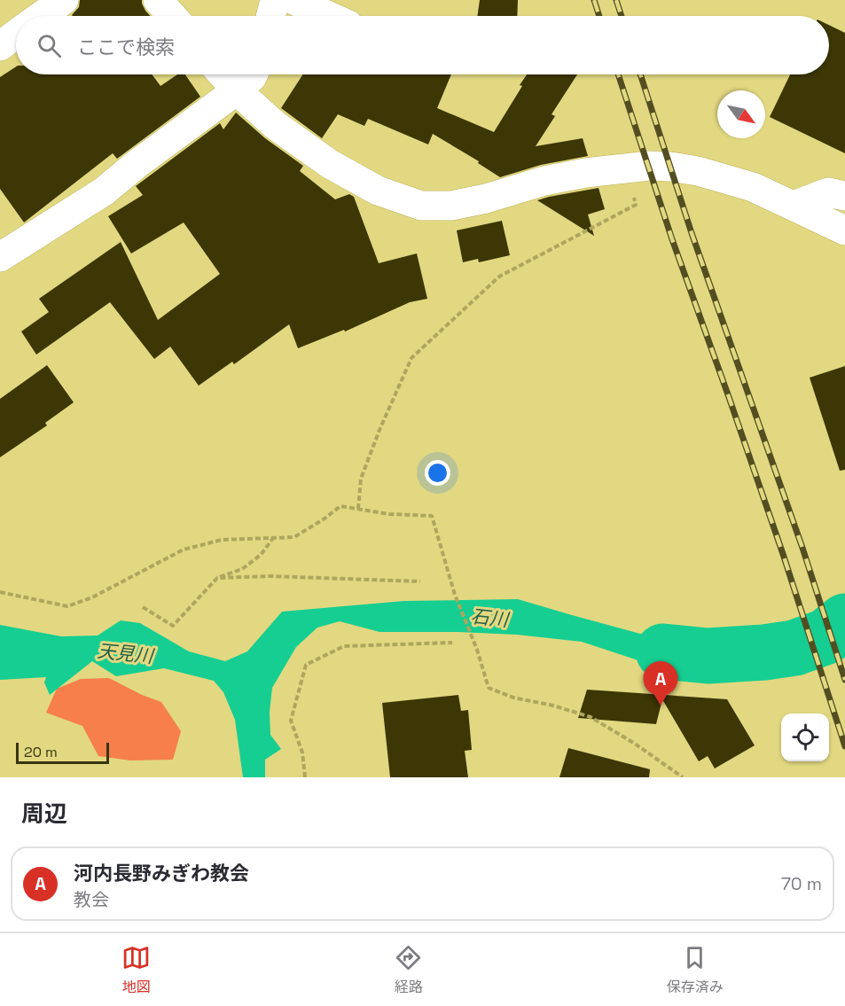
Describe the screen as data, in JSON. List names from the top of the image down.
{
  "water": ["石川", "天見川"],
  "scale_bar": "20 m",
  "north": "bottom right",
  "page": {
    "search": "ここで検索",
    "pins": "A",
    "scale": "20 m",
    "heading": "周辺",
    "list": [
      {
        "mark": "A",
        "name": "河内長野みぎわ教会",
        "note": "教会",
        "value": "70 m"
      }
    ],
    "nav": ["地図", "経路", "保存済み"]
  }
}
